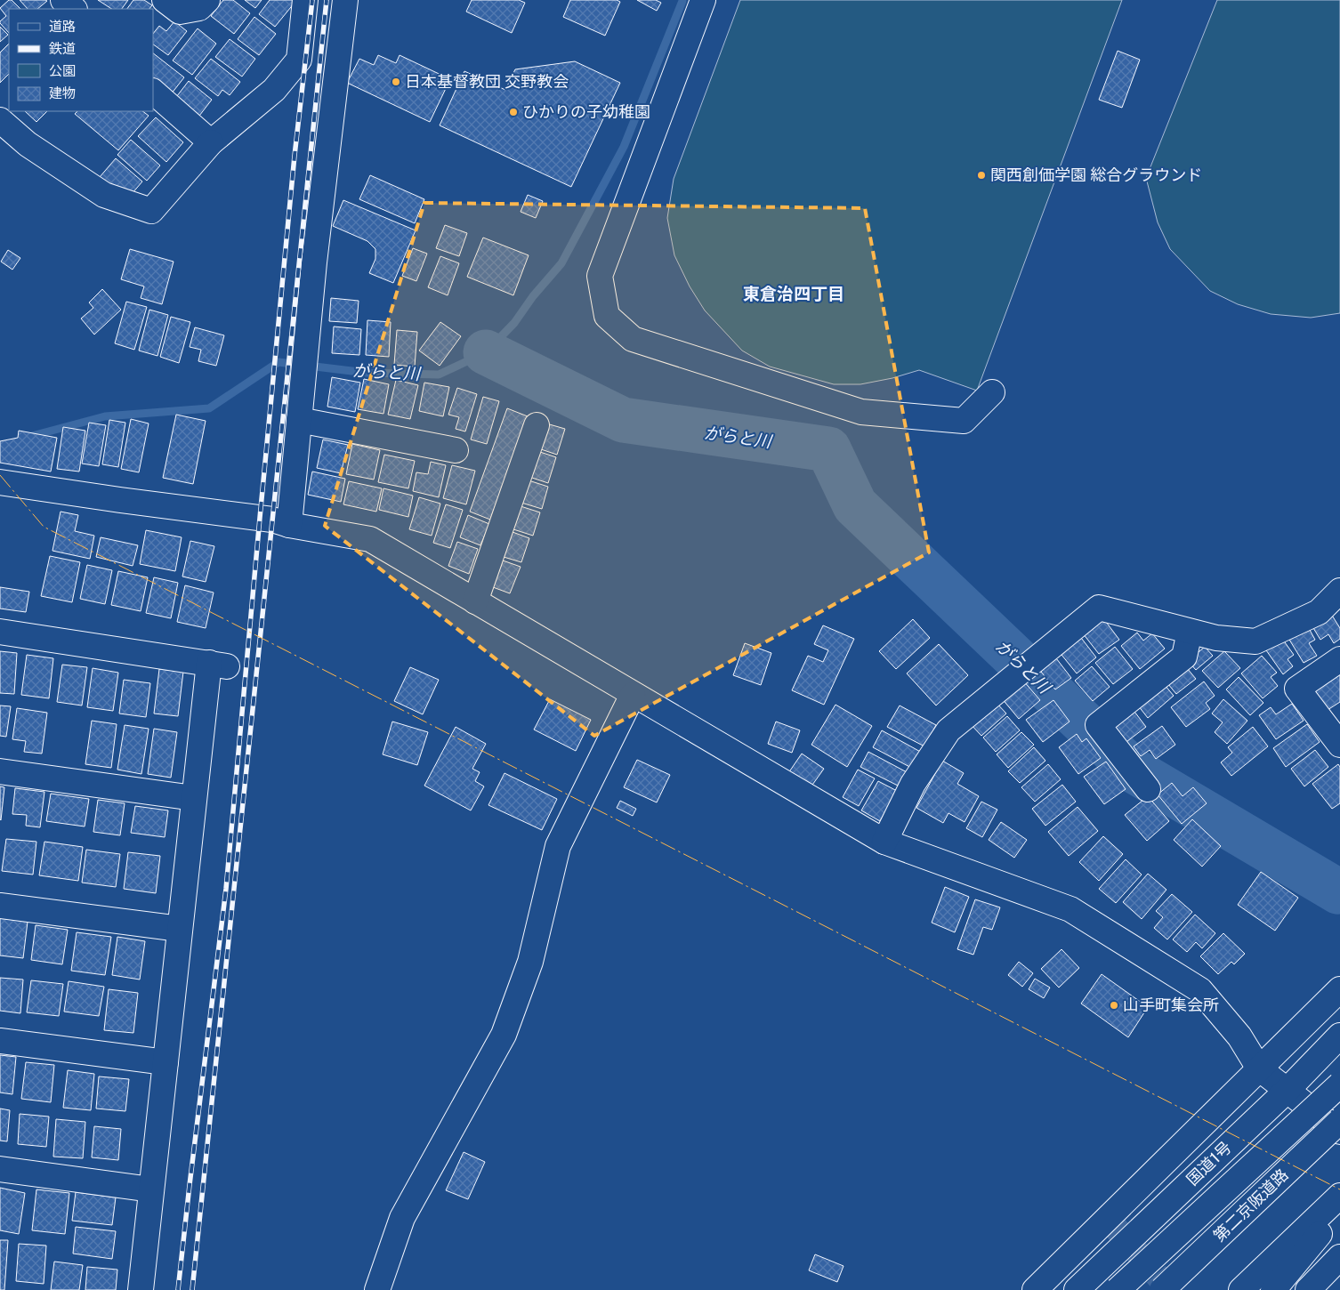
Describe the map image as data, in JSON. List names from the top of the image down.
{
  "streets": {
    "main road": ["国道1号", "第二京阪道路"]
  },
  "districts": ["東倉治四丁目"],
  "water": ["がらと川"],
  "places": [
    "日本基督教団 交野教会",
    "ひかりの子幼稚園",
    "関西創価学園 総合グラウンド",
    "山手町集会所"
  ],
  "legend": [
    "道路",
    "鉄道",
    "公園",
    "建物"
  ]
}
